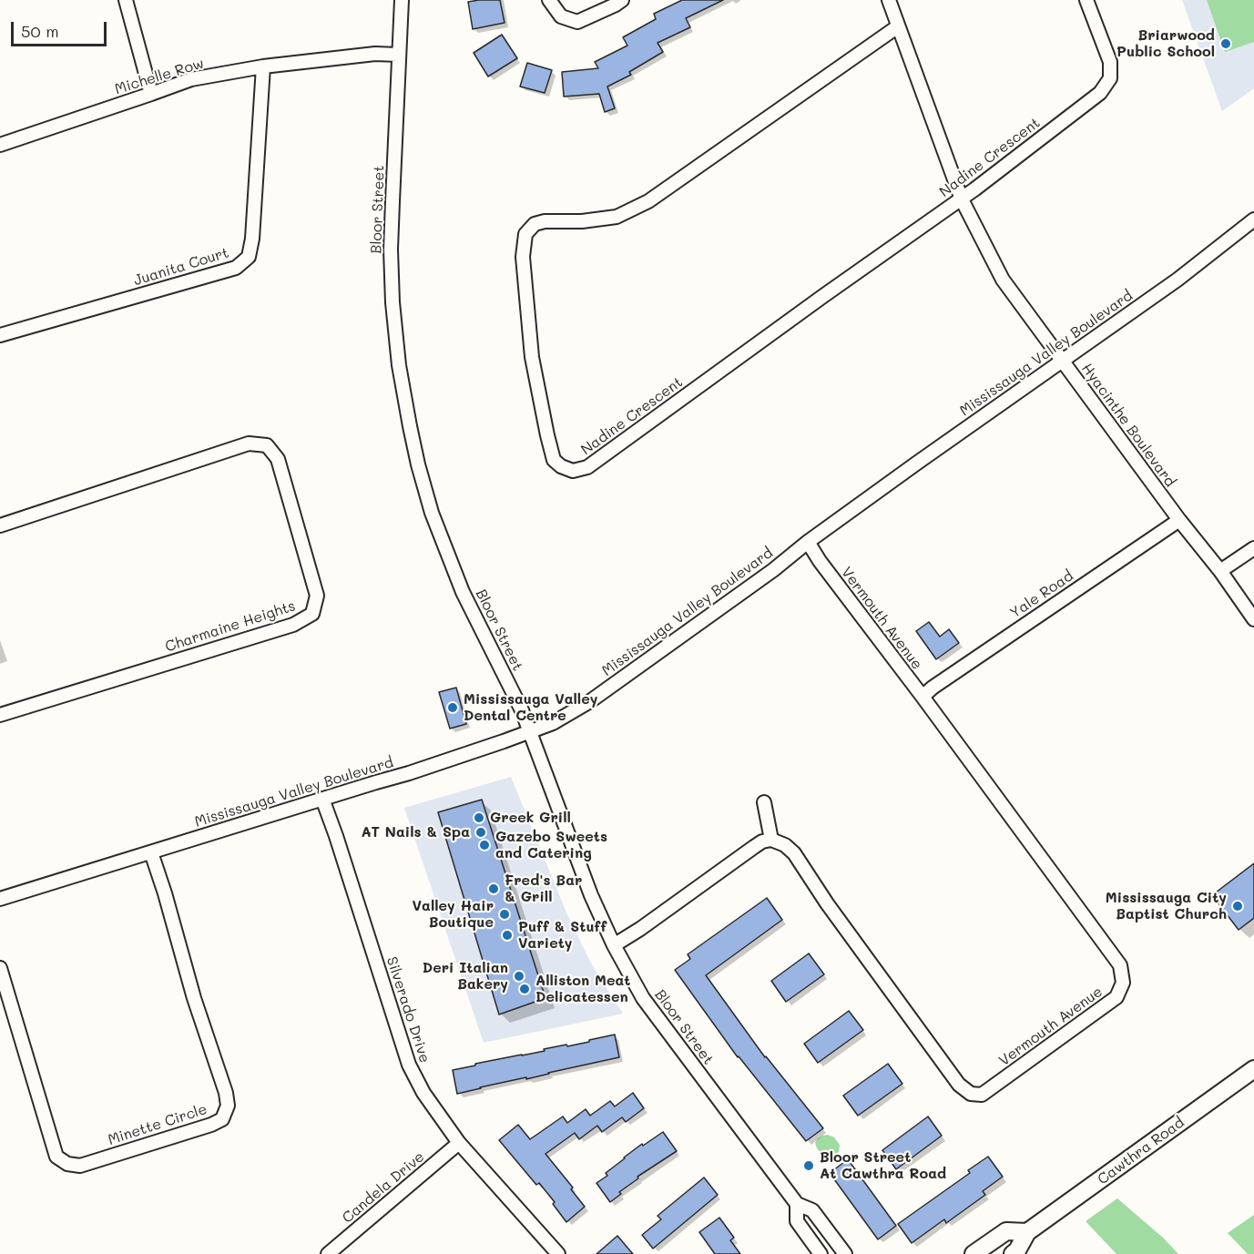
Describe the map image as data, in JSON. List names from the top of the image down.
{
  "streets": {
    "main road": ["Cawthra Road"],
    "street": [
      "Michelle Row",
      "Nadine Crescent",
      "Bloor Street",
      "Juanita Court",
      "Mississauga Valley Boulevard",
      "Hyacinthe Boulevard",
      "Yale Road",
      "Vermouth Avenue",
      "Charmaine Heights",
      "Silverado Drive",
      "Minette Circle",
      "Candela Drive"
    ]
  },
  "crossings": [
    ["Michelle Row", "Bloor Street"],
    ["Michelle Row", "Juanita Court"],
    ["Nadine Crescent", "Hyacinthe Boulevard"],
    ["Bloor Street", "Mississauga Valley Boulevard"],
    ["Mississauga Valley Boulevard", "Hyacinthe Boulevard"],
    ["Mississauga Valley Boulevard", "Vermouth Avenue"],
    ["Mississauga Valley Boulevard", "Silverado Drive"],
    ["Mississauga Valley Boulevard", "Minette Circle"],
    ["Hyacinthe Boulevard", "Yale Road"],
    ["Yale Road", "Vermouth Avenue"],
    ["Silverado Drive", "Candela Drive"]
  ],
  "places": [
    "Briarwood Public School",
    "Mississauga Valley Dental Centre",
    "Greek Grill",
    "AT Nails & Spa",
    "Gazebo Sweets and Catering",
    "Fred's Bar & Grill",
    "Mississauga City Baptist Church",
    "Valley Hair Boutique",
    "Puff & Stuff Variety",
    "Deri Italian Bakery",
    "Alliston Meat Delicatessen",
    "Bloor Street At Cawthra Road"
  ],
  "scale_bar": "50 m"
}
